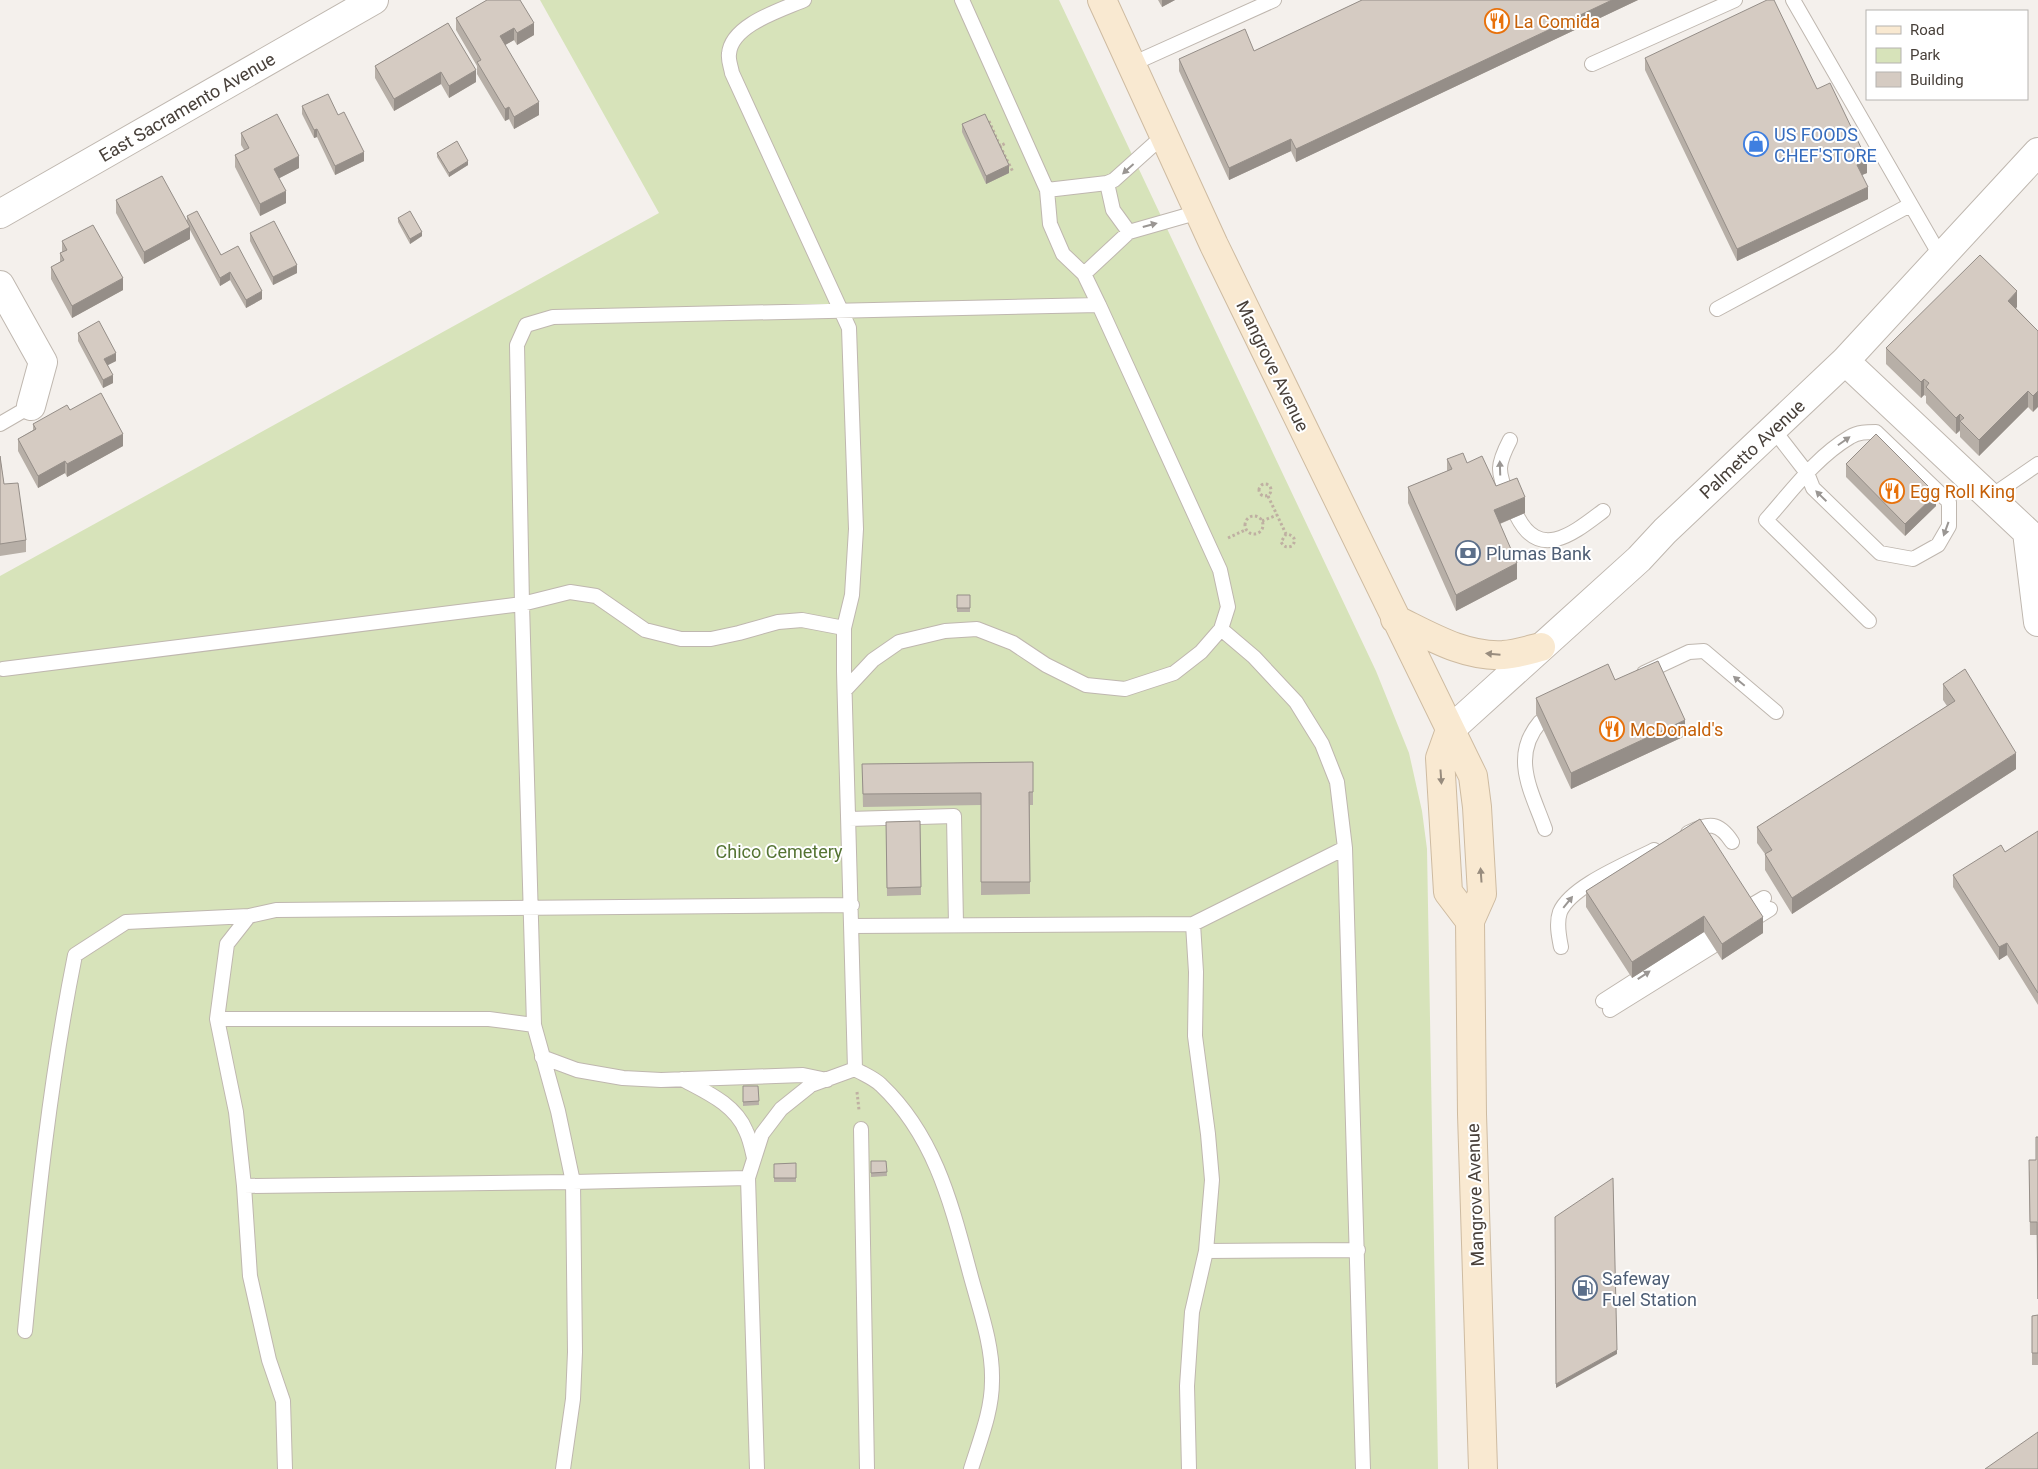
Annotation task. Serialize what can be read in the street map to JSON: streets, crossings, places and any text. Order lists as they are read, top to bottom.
{
  "streets": {
    "street": ["East Sacramento Avenue", "Mangrove Avenue", "Palmetto Avenue"]
  },
  "crossings": [
    ["Mangrove Avenue", "Palmetto Avenue"]
  ],
  "parks": ["Chico Cemetery"],
  "places": {
    "restaurant": ["La Comida", "Egg Roll King", "McDonald's"],
    "shop": ["US FOODS CHEF'STORE"],
    "bank": ["Plumas Bank"],
    "fuel station": ["Safeway Fuel Station"]
  },
  "legend": ["Road", "Park", "Building"]
}
